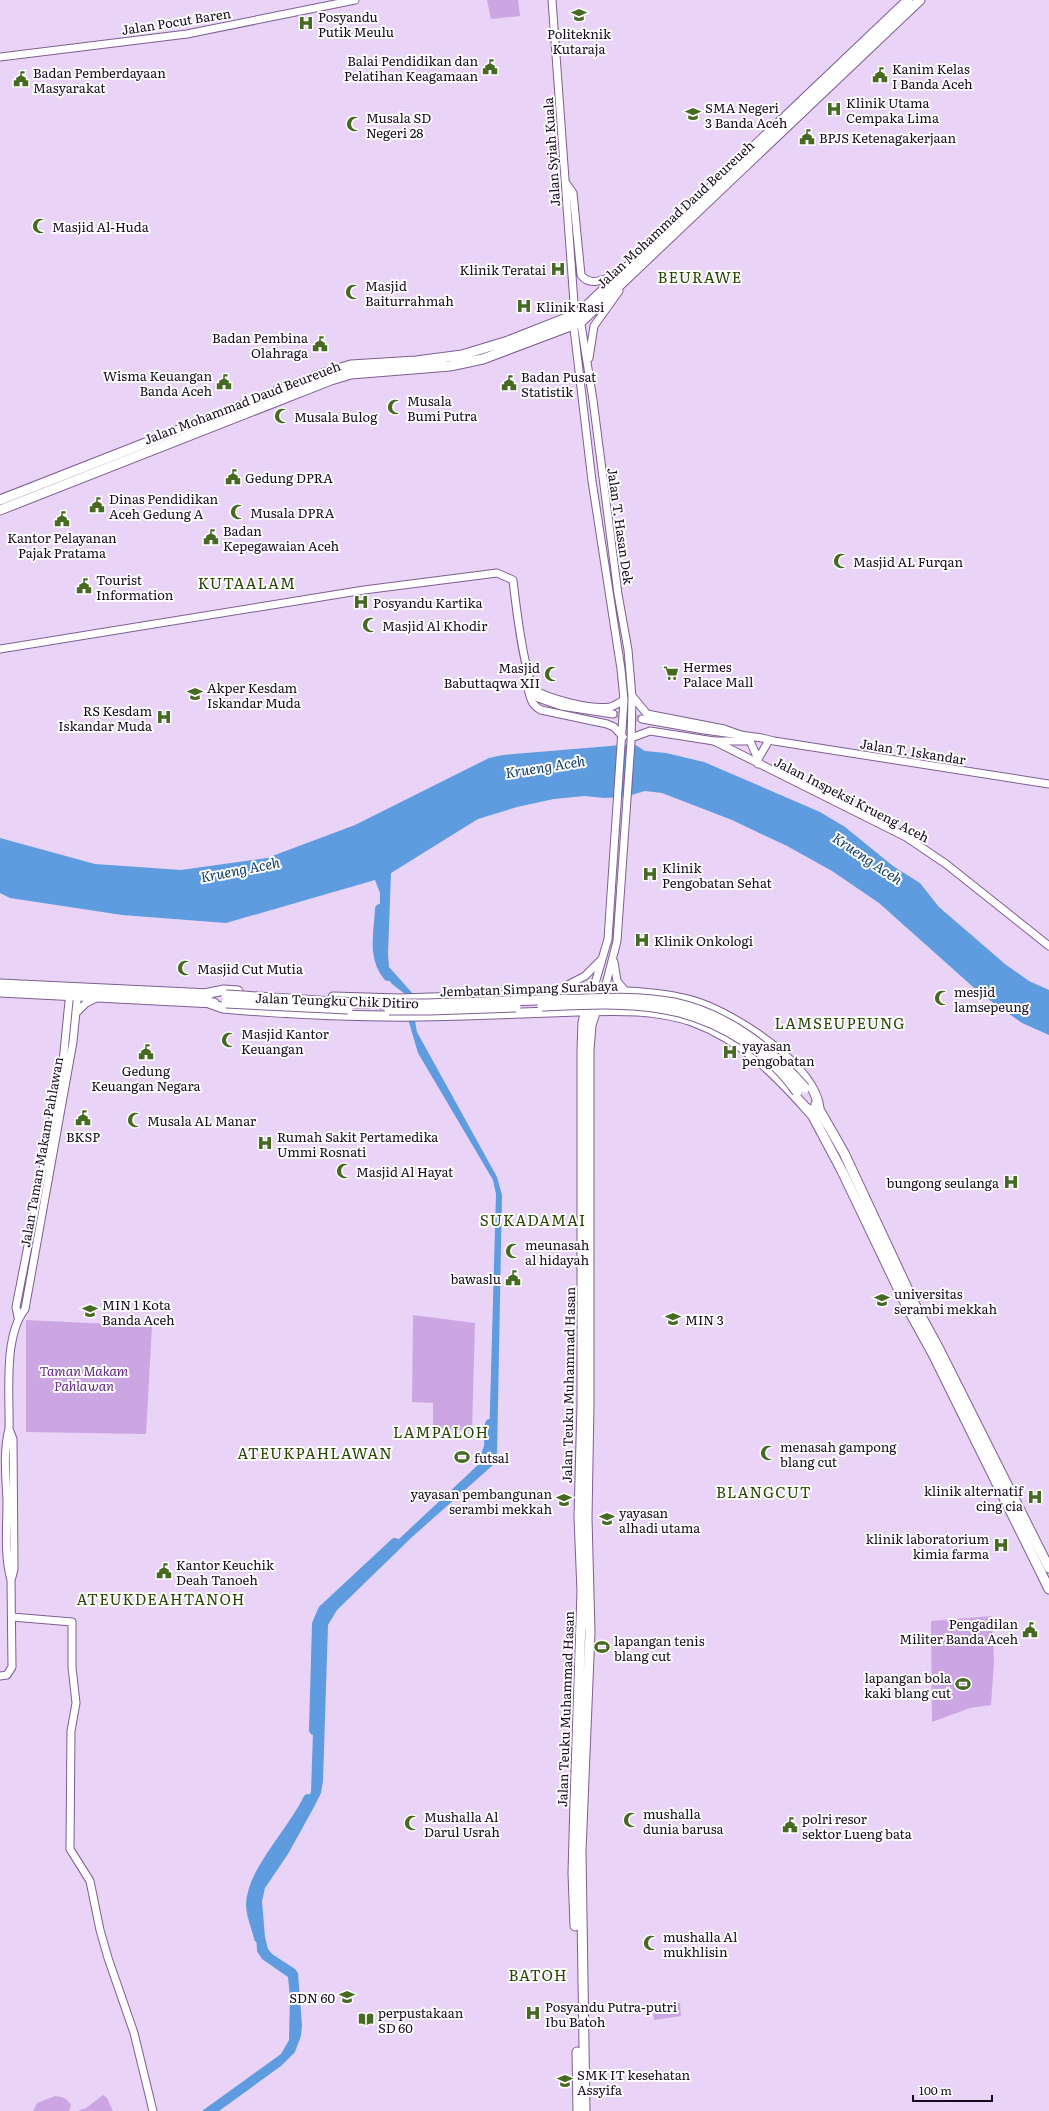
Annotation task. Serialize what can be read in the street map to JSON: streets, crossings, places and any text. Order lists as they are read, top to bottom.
{
  "streets": {
    "highway": [
      "Jalan Mohammad Daud Beureueh",
      "Jembatan Simpang Surabaya",
      "Jalan Teungku Chik Ditiro",
      "Jalan Teuku Muhammad Hasan"
    ],
    "street": [
      "Jalan Pocut Baren",
      "Jalan Syiah Kuala",
      "Jalan T. Hasan Dek",
      "Jalan T. Iskandar",
      "Jalan Inspeksi Krueng Aceh",
      "Jalan Taman Makam Pahlawan"
    ]
  },
  "crossings": [
    ["Jalan Syiah Kuala", "Jalan Mohammad Daud Beureueh"],
    ["Jalan Syiah Kuala", "Jalan T. Hasan Dek"],
    ["Jalan Mohammad Daud Beureueh", "Jalan T. Hasan Dek"],
    ["Jalan T. Hasan Dek", "Jalan Teuku Muhammad Hasan"],
    ["Jembatan Simpang Surabaya", "Jalan Teungku Chik Ditiro"],
    ["Jalan Teungku Chik Ditiro", "Jalan Taman Makam Pahlawan"],
    ["Jalan Teungku Chik Ditiro", "Jalan Teuku Muhammad Hasan"]
  ],
  "districts": [
    "BEURAWE",
    "KUTAALAM",
    "LAMSEUPEUNG",
    "SUKADAMAI",
    "LAMPALOH",
    "ATEUKPAHLAWAN",
    "BLANGCUT",
    "ATEUKDEAHTANOH",
    "BATOH"
  ],
  "water": ["Krueng Aceh"],
  "parks": ["Taman Makam Pahlawan"],
  "places": {
    "school or university": [
      "Politeknik Kutaraja",
      "SMA Negeri 3 Banda Aceh",
      "Akper Kesdam Iskandar Muda",
      "universitas serambi mekkah",
      "MIN 1 Kota Banda Aceh",
      "MIN 3",
      "yayasan pembangunan serambi mekkah",
      "yayasan alhadi utama",
      "SDN 60",
      "SMK IT kesehatan Assyifa"
    ],
    "hospital": [
      "Posyandu Putik Meulu",
      "Klinik Utama Cempaka Lima",
      "Klinik Teratai",
      "Klinik Rasi",
      "Posyandu Kartika",
      "RS Kesdam Iskandar Muda",
      "Klinik Pengobatan Sehat",
      "Klinik Onkologi",
      "yayasan pengobatan",
      "Rumah Sakit Pertamedika Ummi Rosnati",
      "bungong seulanga",
      "klinik alternatif cing cia",
      "klinik laboratorium kimia farma",
      "Posyandu Putra-putri Ibu Batoh"
    ],
    "public building": [
      "Balai Pendidikan dan Pelatihan Keagamaan",
      "Kanim Kelas I Banda Aceh",
      "Badan Pemberdayaan Masyarakat",
      "BPJS Ketenagakerjaan",
      "Badan Pembina Olahraga",
      "Wisma Keuangan Banda Aceh",
      "Badan Pusat Statistik",
      "Gedung DPRA",
      "Dinas Pendidikan Aceh Gedung A",
      "Kantor Pelayanan Pajak Pratama",
      "Badan Kepegawaian Aceh",
      "Tourist Information",
      "Gedung Keuangan Negara",
      "BKSP",
      "bawaslu",
      "Kantor Keuchik Deah Tanoeh",
      "Pengadilan Militer Banda Aceh",
      "polri resor sektor Lueng bata"
    ],
    "mosque": [
      "Musala SD Negeri 28",
      "Masjid Al-Huda",
      "Masjid Baiturrahmah",
      "Musala Bumi Putra",
      "Musala Bulog",
      "Musala DPRA",
      "Masjid AL Furqan",
      "Masjid Al Khodir",
      "Masjid Babuttaqwa XII",
      "Masjid Cut Mutia",
      "mesjid lamsepeung",
      "Masjid Kantor Keuangan",
      "Musala AL Manar",
      "Masjid Al Hayat",
      "meunasah al hidayah",
      "menasah gampong blang cut",
      "mushalla dunia barusa",
      "Mushalla Al Darul Usrah",
      "mushalla Al mukhlisin"
    ],
    "supermarket": ["Hermes Palace Mall"],
    "sports": ["futsal", "lapangan tenis blang cut", "lapangan bola kaki blang cut"],
    "library": ["perpustakaan SD 60"]
  },
  "scale_bar": "100 m"
}
